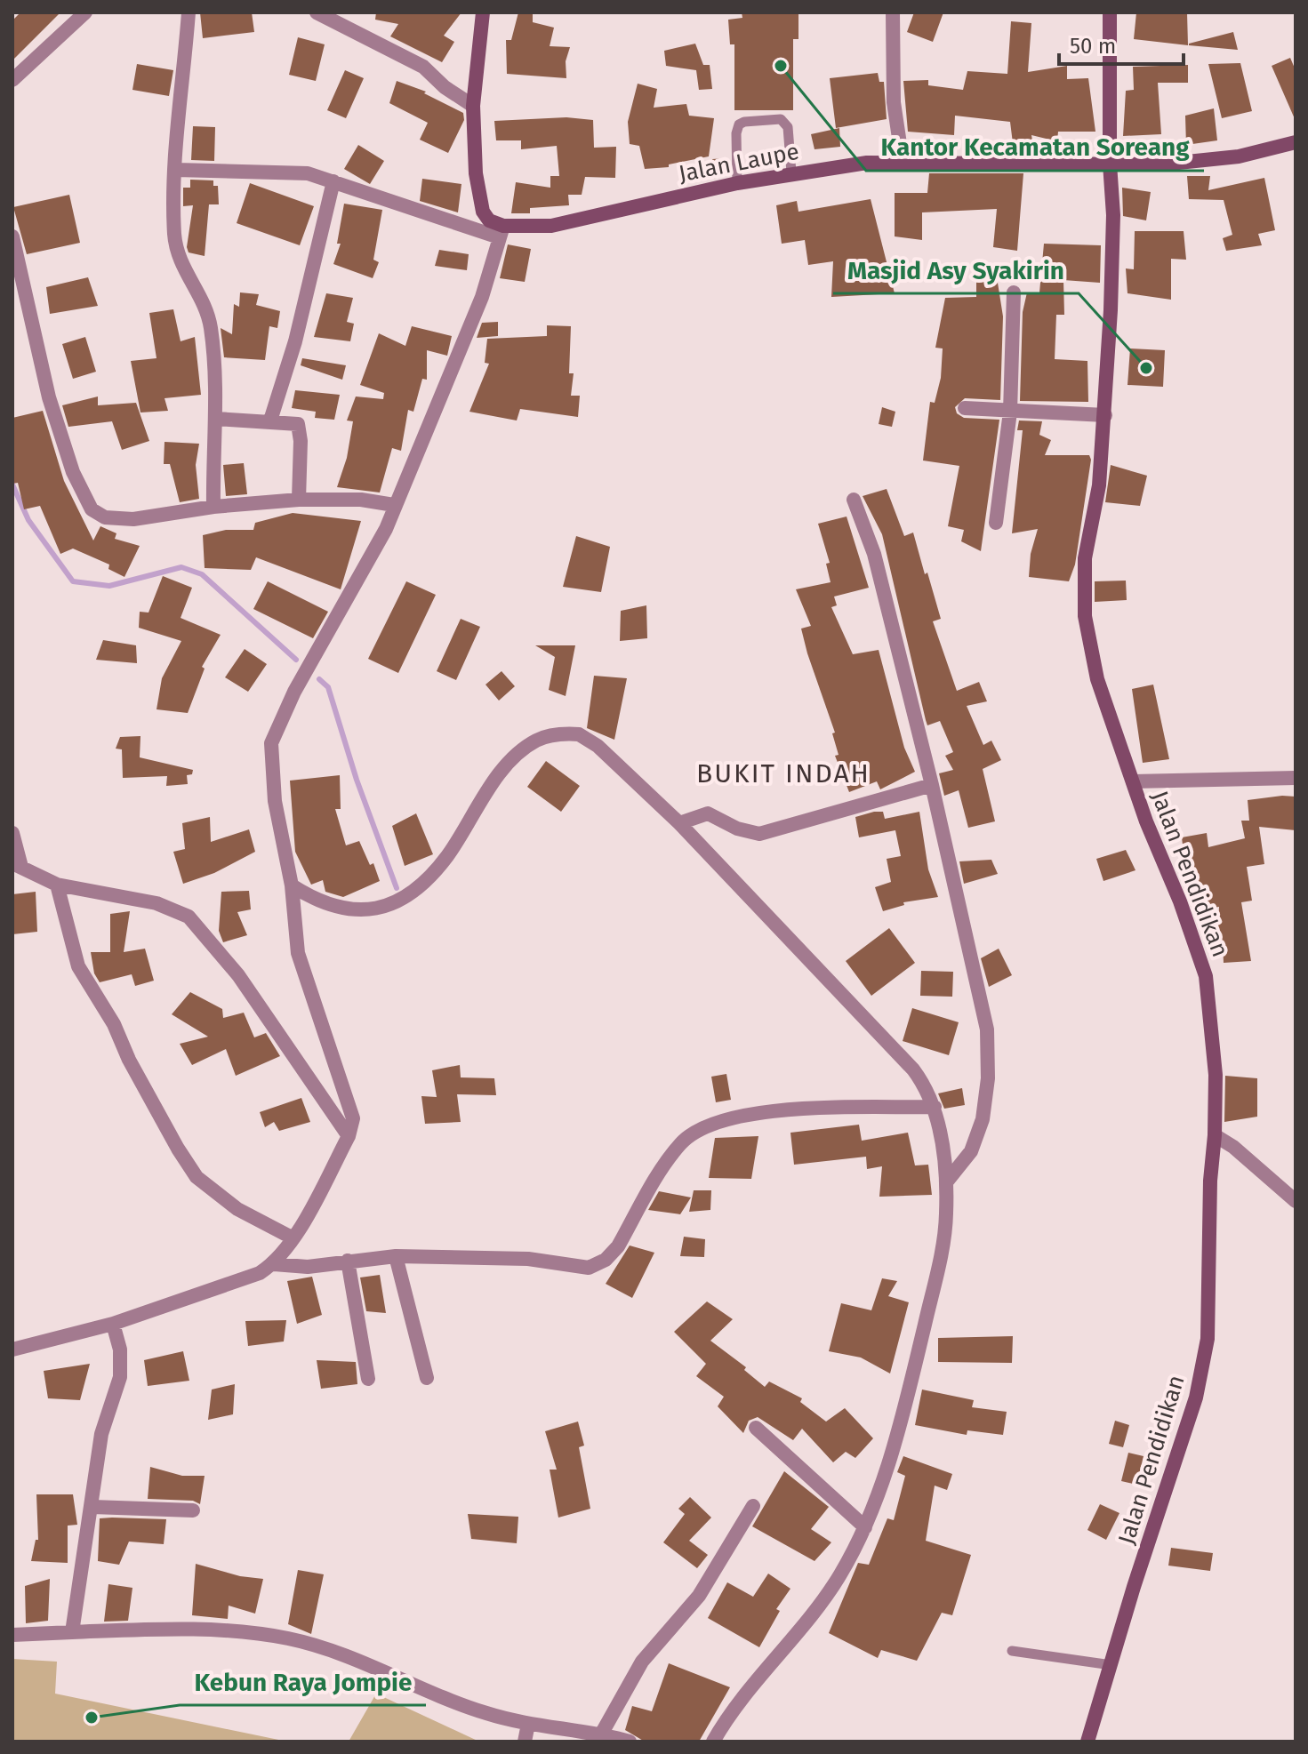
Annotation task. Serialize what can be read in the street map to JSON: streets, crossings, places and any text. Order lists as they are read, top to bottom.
{
  "streets": {
    "street": ["Jalan Laupe", "Jalan Pendidikan"]
  },
  "crossings": [
    ["Jalan Laupe", "Jalan Pendidikan"]
  ],
  "districts": ["BUKIT INDAH"],
  "places": ["Kantor Kecamatan Soreang", "Masjid Asy Syakirin", "Kebun Raya Jompie"],
  "scale_bar": "50 m"
}
